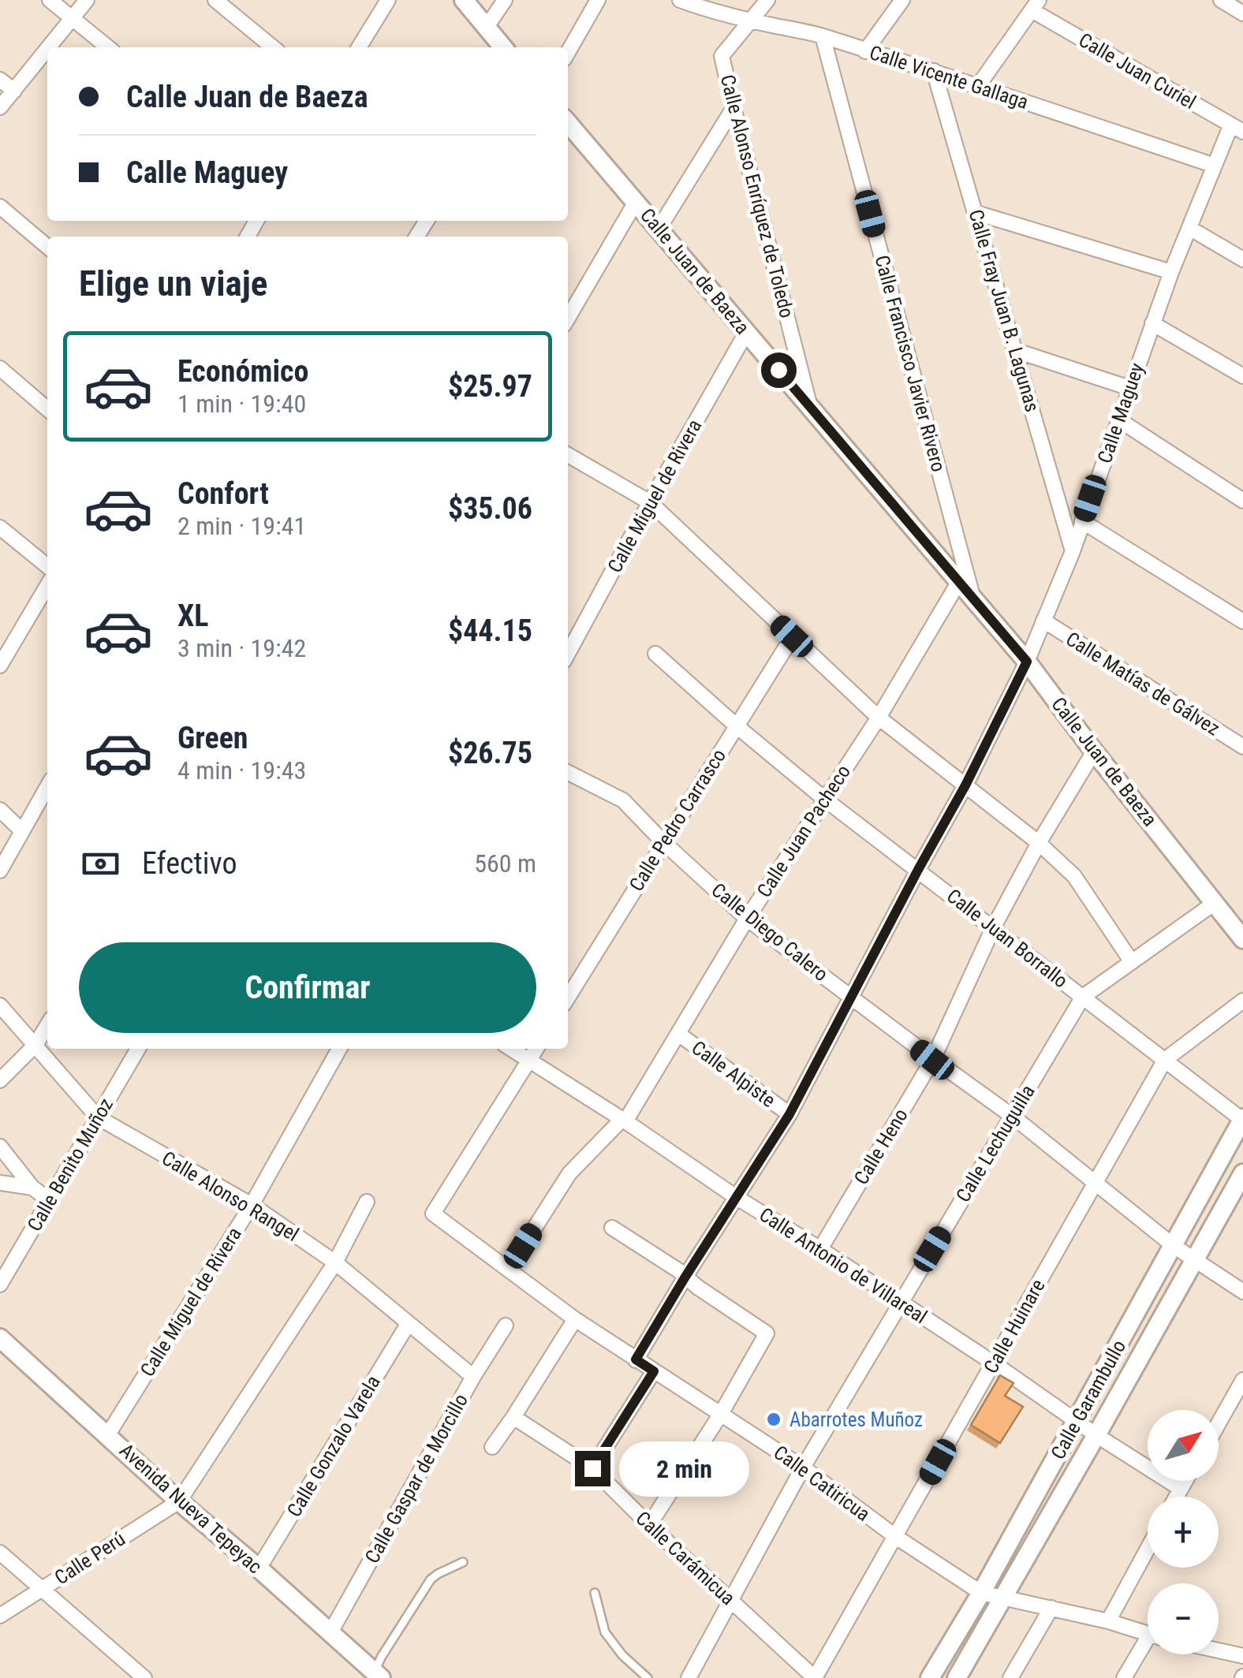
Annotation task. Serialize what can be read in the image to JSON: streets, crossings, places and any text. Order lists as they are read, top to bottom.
{
  "streets": {
    "street": [
      "Calle Juan Curiel",
      "Calle Vicente Gallaga",
      "Calle Alonso Enríquez de Toledo",
      "Calle Juan de Baeza",
      "Calle Fray Juan B. Lagunas",
      "Calle Francisco Javier Rivero",
      "Calle Maguey",
      "Calle Miguel de Rivera",
      "Calle Matías de Gálvez",
      "Calle Pedro Carrasco",
      "Calle Juan Pacheco",
      "Calle Diego Calero",
      "Calle Juan Borrallo",
      "Calle Alpiste",
      "Calle Lechuguilla",
      "Calle Heno",
      "Calle Benito Muñoz",
      "Calle Alonso Rangel",
      "Calle Antonio de Villareal",
      "Calle Huinare",
      "Calle Garambullo",
      "Calle Gonzalo Varela",
      "Calle Gaspar de Morcillo",
      "Calle Catiricua",
      "Avenida Nueva Tepeyac",
      "Calle Perú",
      "Calle Carámicua"
    ]
  },
  "crossings": [
    ["Calle Juan Curiel", "Calle Maguey"],
    ["Calle Vicente Gallaga", "Calle Alonso Enríquez de Toledo"],
    ["Calle Vicente Gallaga", "Calle Fray Juan B. Lagunas"],
    ["Calle Vicente Gallaga", "Calle Francisco Javier Rivero"],
    ["Calle Vicente Gallaga", "Calle Maguey"],
    ["Calle Alonso Enríquez de Toledo", "Calle Juan de Baeza"],
    ["Calle Juan de Baeza", "Calle Francisco Javier Rivero"],
    ["Calle Juan de Baeza", "Calle Maguey"],
    ["Calle Juan de Baeza", "Calle Miguel de Rivera"],
    ["Calle Juan de Baeza", "Calle Juan Pacheco"],
    ["Calle Juan de Baeza", "Calle Lechuguilla"],
    ["Calle Juan de Baeza", "Calle Heno"],
    ["Calle Fray Juan B. Lagunas", "Calle Maguey"],
    ["Calle Maguey", "Calle Matías de Gálvez"],
    ["Calle Maguey", "Calle Diego Calero"],
    ["Calle Maguey", "Calle Juan Borrallo"],
    ["Calle Maguey", "Calle Alpiste"],
    ["Calle Maguey", "Calle Antonio de Villareal"],
    ["Calle Maguey", "Calle Catiricua"],
    ["Calle Miguel de Rivera", "Calle Alonso Rangel"],
    ["Calle Miguel de Rivera", "Avenida Nueva Tepeyac"],
    ["Calle Pedro Carrasco", "Calle Diego Calero"],
    ["Calle Pedro Carrasco", "Calle Juan Borrallo"],
    ["Calle Juan Pacheco", "Calle Diego Calero"],
    ["Calle Juan Pacheco", "Calle Juan Borrallo"],
    ["Calle Juan Pacheco", "Calle Alpiste"],
    ["Calle Juan Pacheco", "Calle Antonio de Villareal"],
    ["Calle Juan Pacheco", "Calle Catiricua"],
    ["Calle Diego Calero", "Calle Lechuguilla"],
    ["Calle Diego Calero", "Calle Heno"],
    ["Calle Diego Calero", "Calle Huinare"],
    ["Calle Diego Calero", "Calle Garambullo"],
    ["Calle Juan Borrallo", "Calle Lechuguilla"],
    ["Calle Juan Borrallo", "Calle Heno"],
    ["Calle Juan Borrallo", "Calle Huinare"],
    ["Calle Juan Borrallo", "Calle Garambullo"],
    ["Calle Lechuguilla", "Calle Antonio de Villareal"],
    ["Calle Lechuguilla", "Calle Catiricua"],
    ["Calle Lechuguilla", "Calle Carámicua"],
    ["Calle Heno", "Calle Antonio de Villareal"],
    ["Calle Benito Muñoz", "Calle Alonso Rangel"],
    ["Calle Alonso Rangel", "Calle Gonzalo Varela"],
    ["Calle Alonso Rangel", "Calle Gaspar de Morcillo"],
    ["Calle Antonio de Villareal", "Calle Huinare"],
    ["Calle Antonio de Villareal", "Calle Garambullo"],
    ["Calle Antonio de Villareal", "Calle Catiricua"],
    ["Calle Huinare", "Calle Catiricua"],
    ["Calle Huinare", "Calle Carámicua"],
    ["Calle Garambullo", "Calle Catiricua"],
    ["Calle Gonzalo Varela", "Avenida Nueva Tepeyac"],
    ["Calle Gaspar de Morcillo", "Avenida Nueva Tepeyac"],
    ["Avenida Nueva Tepeyac", "Calle Perú"]
  ],
  "places": ["Abarrotes Muñoz"],
  "north": "top right",
  "page": {
    "banner": ["Calle Juan de Baeza", "Calle Maguey"],
    "heading": "Elige un viaje",
    "list": [
      {
        "name": "Económico",
        "note": "1 min · 19:40",
        "value": "$25.97"
      },
      {
        "name": "Confort",
        "note": "2 min · 19:41",
        "value": "$35.06"
      },
      {
        "name": "XL",
        "note": "3 min · 19:42",
        "value": "$44.15"
      },
      {
        "name": "Green",
        "note": "4 min · 19:43",
        "value": "$26.75"
      }
    ],
    "pay": ["Efectivo", "560 m"],
    "buttons": "Confirmar",
    "map_buttons": ["+", "−"],
    "bubble": "2 min"
  }
}
